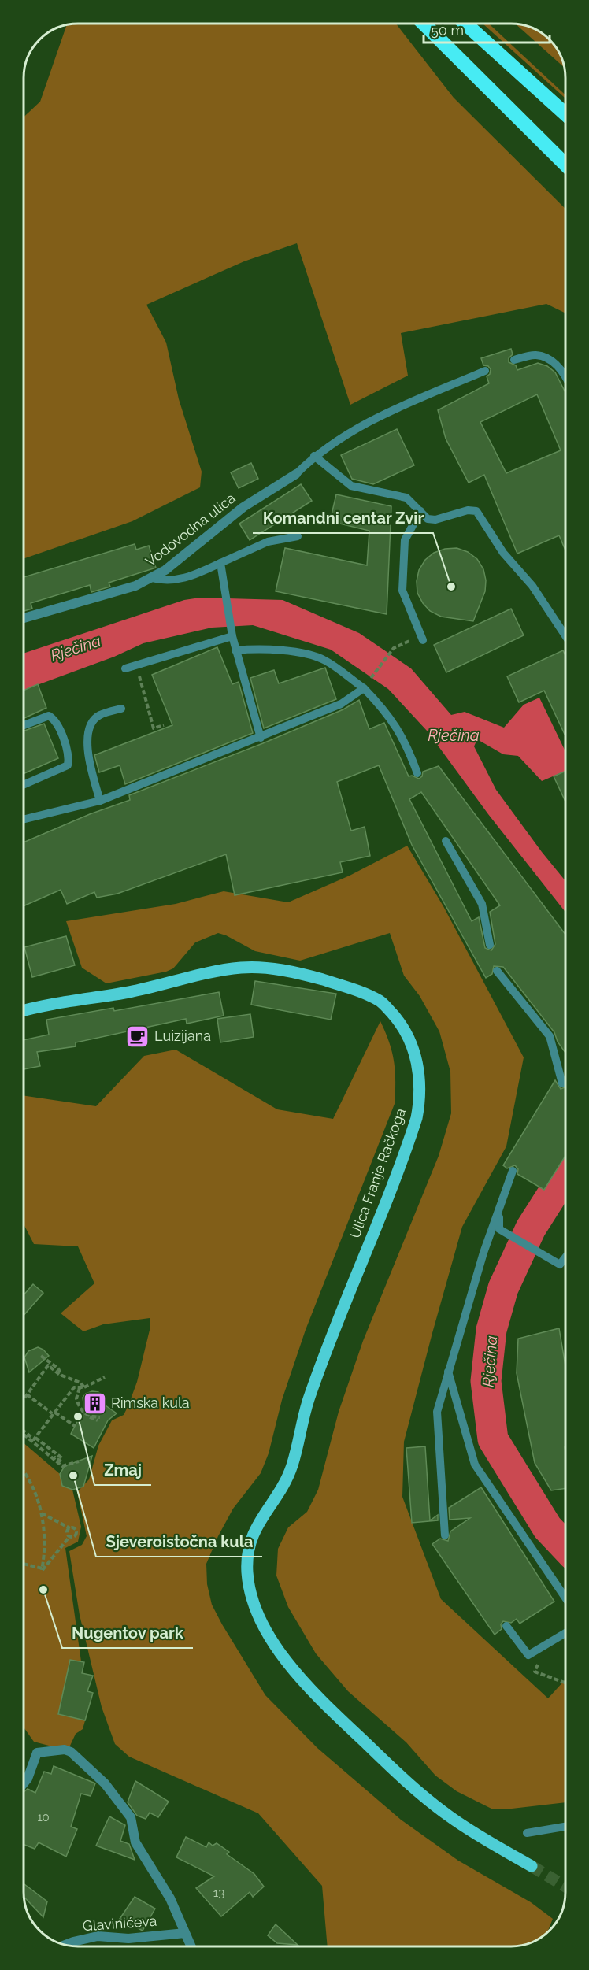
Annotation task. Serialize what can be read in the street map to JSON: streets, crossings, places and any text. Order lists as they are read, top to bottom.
{
  "streets": {
    "main road": ["Ulica Franje Račkoga"],
    "street": ["Vodovodna ulica", "Glavinićeva"]
  },
  "water": ["Rječina"],
  "places": {
    "other": [
      "Komandni centar Zvir",
      "Zmaj",
      "Sjeveroistočna kula",
      "Nugentov park"
    ],
    "cafe": ["Luizijana"],
    "building": ["Rimska kula"]
  },
  "house_numbers": ["10", "13"],
  "scale_bar": "50 m"
}
